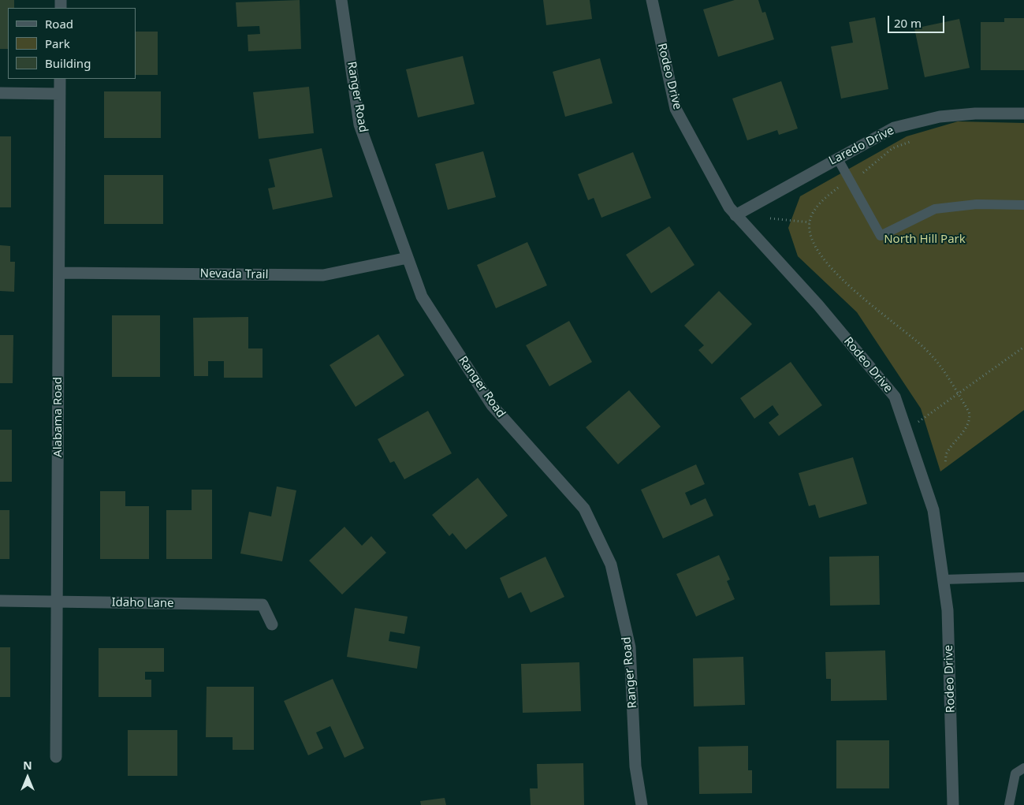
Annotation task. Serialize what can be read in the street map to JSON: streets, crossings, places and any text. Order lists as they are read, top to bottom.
{
  "streets": {
    "street": [
      "Rodeo Drive",
      "Ranger Road",
      "Laredo Drive",
      "Nevada Trail",
      "Alabama Road",
      "Idaho Lane"
    ]
  },
  "crossings": [
    ["Rodeo Drive", "Laredo Drive"],
    ["Ranger Road", "Nevada Trail"],
    ["Nevada Trail", "Alabama Road"],
    ["Alabama Road", "Idaho Lane"]
  ],
  "parks": ["North Hill Park"],
  "legend": ["Road", "Park", "Building"],
  "scale_bar": "20 m",
  "north": "top"
}
